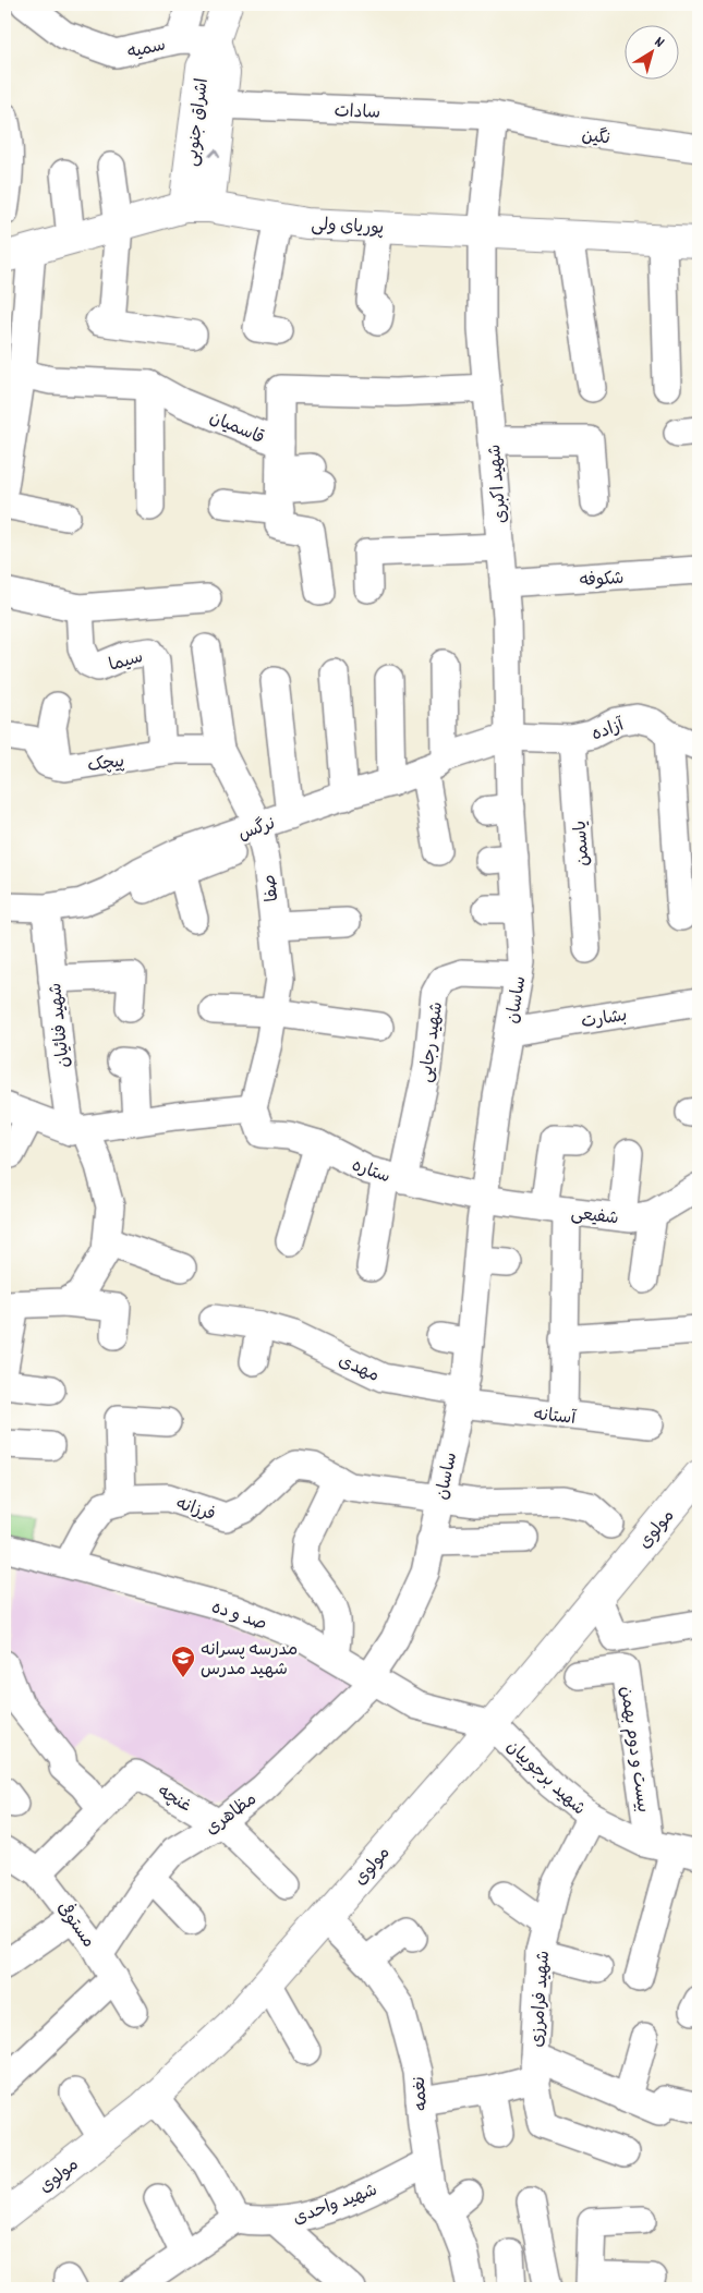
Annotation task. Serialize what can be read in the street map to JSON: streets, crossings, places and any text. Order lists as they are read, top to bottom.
{
  "streets": {
    "main road": ["اشراق جنوبی", "پوریای ولی", "مولوی"],
    "street": [
      "سمیه",
      "سادات",
      "نگین",
      "قاسمیان",
      "شهید اکبری",
      "شکوفه",
      "سیما",
      "آزاده",
      "پیچک",
      "نرگس",
      "یاسمن",
      "صفا",
      "ساسان",
      "بشارت",
      "شهید فنائیان",
      "شهید رجایی",
      "ستاره",
      "شفیعی",
      "مهدی",
      "آستانه",
      "فرزانه",
      "صد و ده",
      "بیست و دوم بهمن",
      "شهید برجوییان",
      "غنچه",
      "مظاهری",
      "مستوفی",
      "شهید فرامرزی",
      "نغمه",
      "شهید واحدی"
    ]
  },
  "crossings": [
    ["سمیه", "اشراق جنوبی"],
    ["سادات", "اشراق جنوبی"],
    ["سادات", "نگین"],
    ["سادات", "شهید اکبری"],
    ["اشراق جنوبی", "پوریای ولی"],
    ["نگین", "شهید اکبری"],
    ["پوریای ولی", "شهید اکبری"],
    ["قاسمیان", "شهید اکبری"],
    ["شهید اکبری", "شکوفه"],
    ["شهید اکبری", "آزاده"],
    ["شهید اکبری", "نرگس"],
    ["شهید اکبری", "ساسان"],
    ["سیما", "پیچک"],
    ["آزاده", "نرگس"],
    ["آزاده", "یاسمن"],
    ["آزاده", "ساسان"],
    ["پیچک", "صفا"],
    ["نرگس", "صفا"],
    ["نرگس", "ساسان"],
    ["نرگس", "شهید فنائیان"],
    ["صفا", "ستاره"],
    ["ساسان", "بشارت"],
    ["ساسان", "شهید رجایی"],
    ["ساسان", "ستاره"],
    ["ساسان", "شفیعی"],
    ["ساسان", "مهدی"],
    ["ساسان", "آستانه"],
    ["ساسان", "فرزانه"],
    ["ساسان", "صد و ده"],
    ["ساسان", "مظاهری"],
    ["شهید فنائیان", "ستاره"],
    ["شهید رجایی", "ستاره"],
    ["ستاره", "شفیعی"],
    ["مهدی", "آستانه"],
    ["فرزانه", "صد و ده"],
    ["مولوی", "صد و ده"],
    ["مولوی", "شهید برجوییان"],
    ["مولوی", "نغمه"],
    ["صد و ده", "شهید برجوییان"],
    ["صد و ده", "مظاهری"],
    ["بیست و دوم بهمن", "شهید برجوییان"],
    ["شهید برجوییان", "شهید فرامرزی"],
    ["غنچه", "مظاهری"],
    ["مظاهری", "مستوفی"],
    ["نغمه", "شهید واحدی"]
  ],
  "places": {
    "school or university": ["مدرسه پسرانه شهید مدرس"]
  },
  "north": "top right"
}
